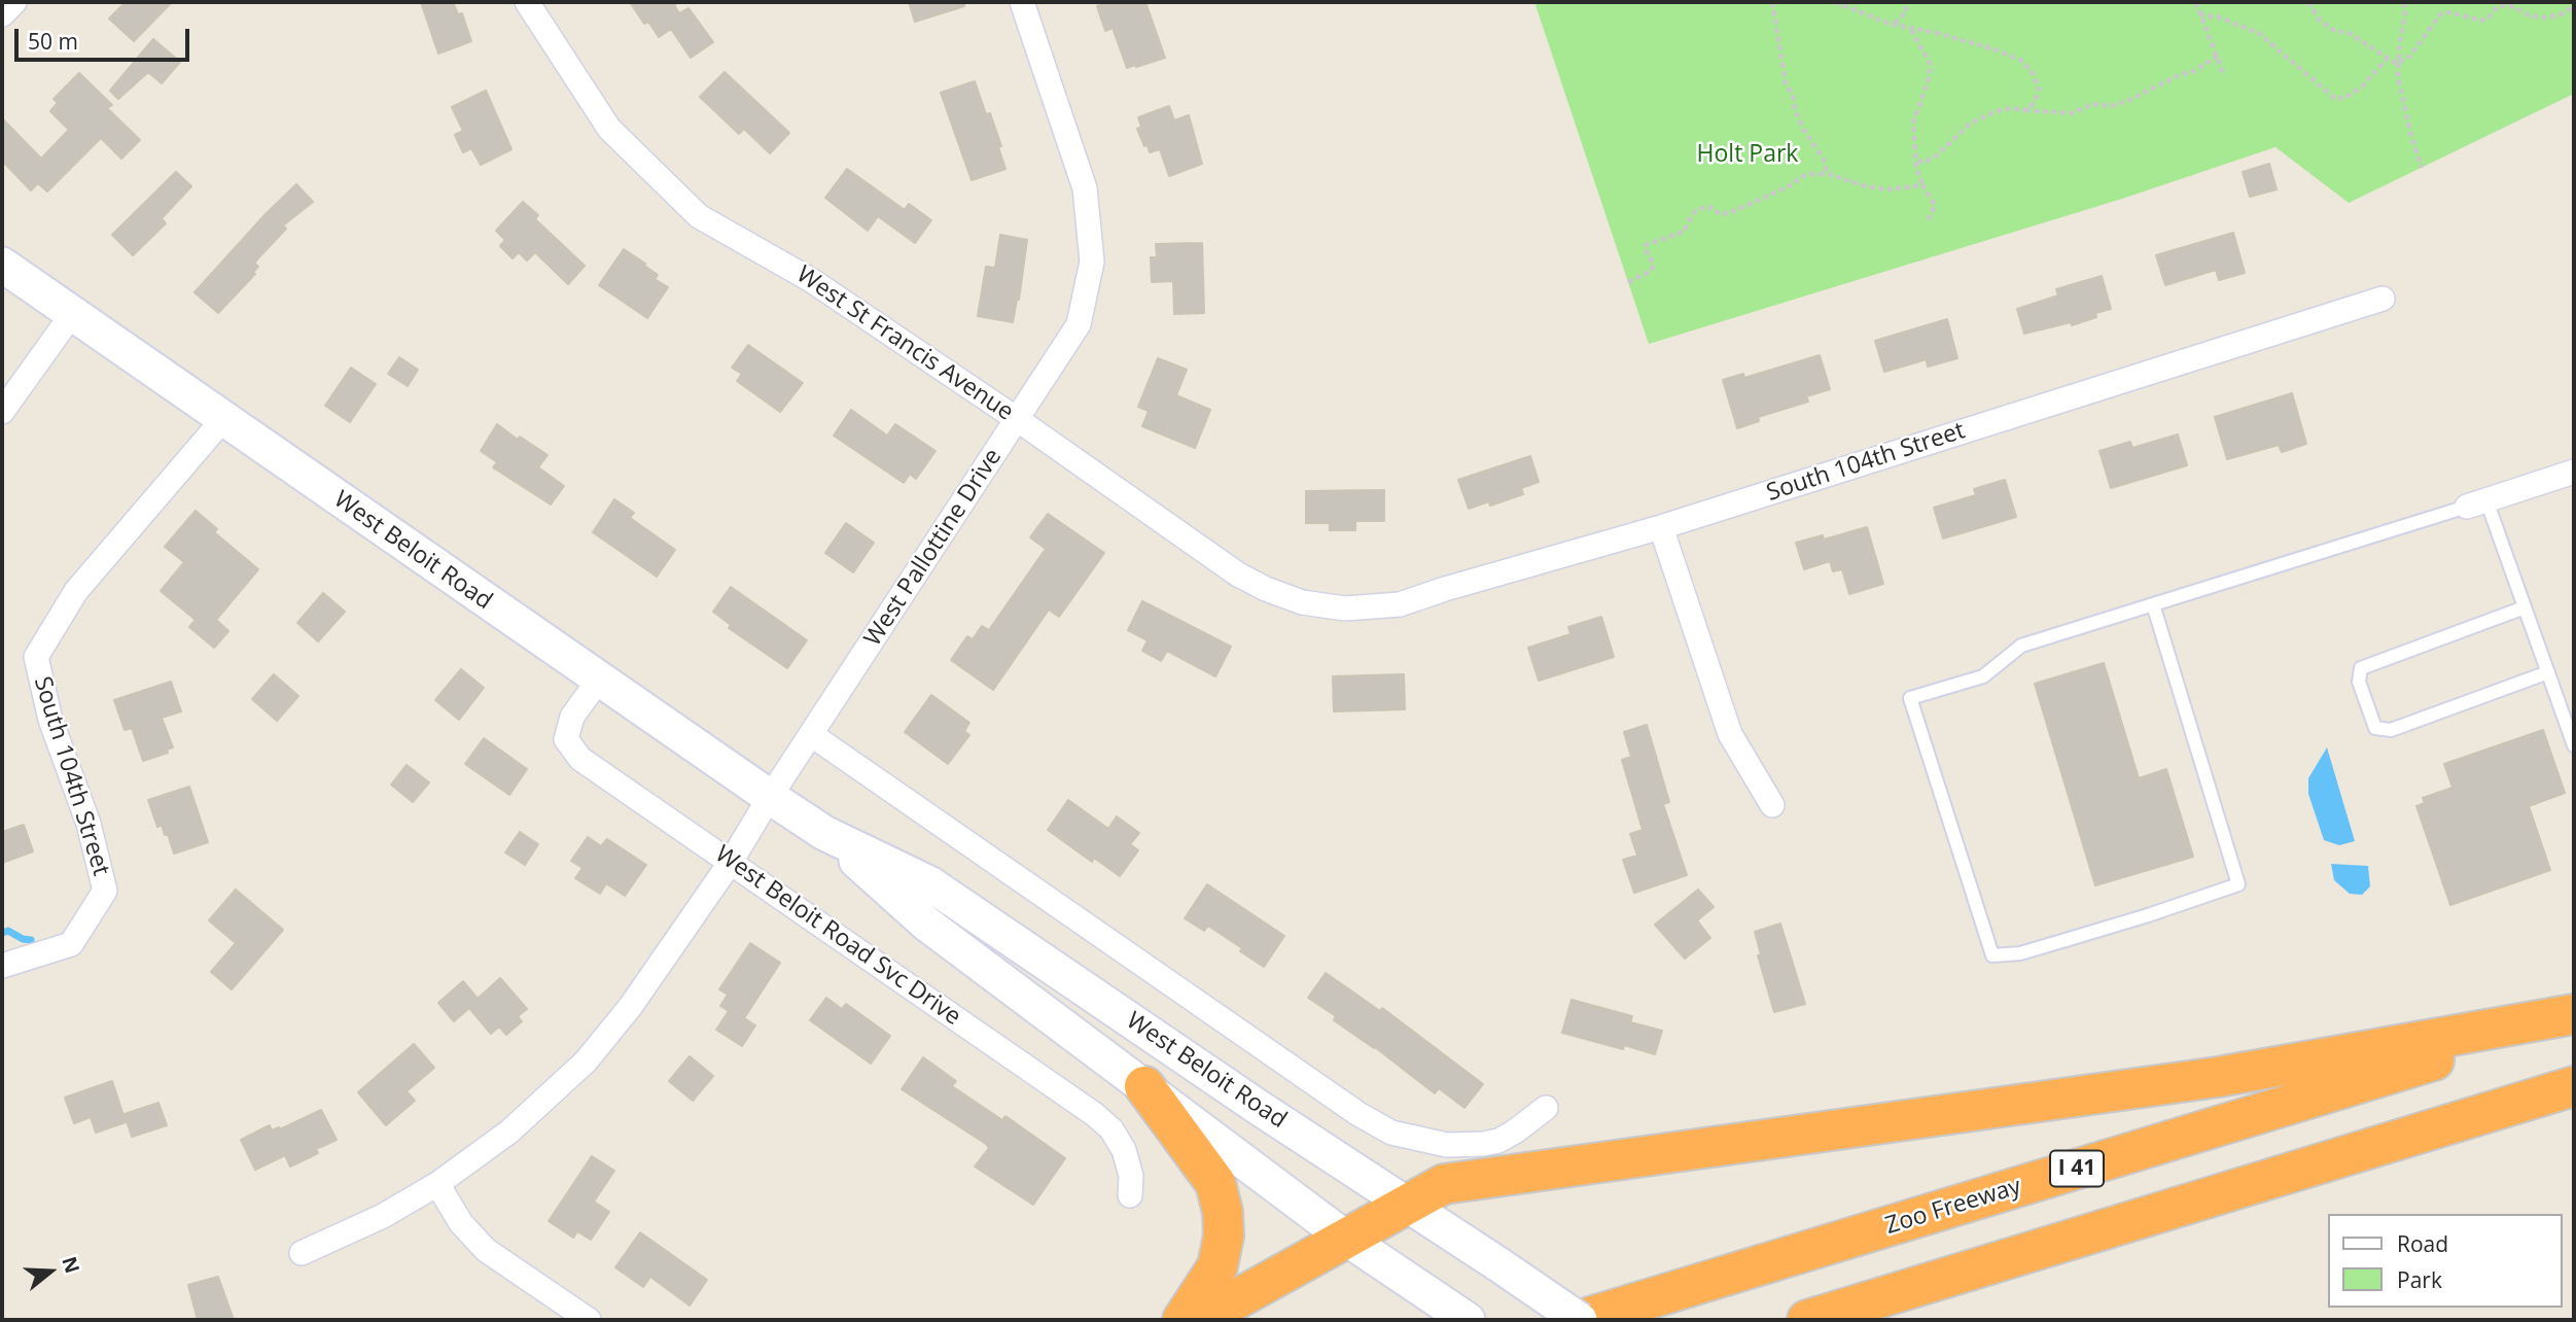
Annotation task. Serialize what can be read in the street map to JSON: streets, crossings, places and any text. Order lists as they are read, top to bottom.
{
  "streets": {
    "highway": ["I 41", "Zoo Freeway"],
    "main road": ["West Beloit Road"],
    "street": [
      "West St Francis Avenue",
      "South 104th Street",
      "West Pallottine Drive",
      "West Beloit Road Svc Drive"
    ]
  },
  "crossings": [
    ["West St Francis Avenue", "South 104th Street"],
    ["West St Francis Avenue", "West Pallottine Drive"],
    ["South 104th Street", "West Beloit Road"],
    ["West Pallottine Drive", "West Beloit Road"],
    ["West Pallottine Drive", "West Beloit Road Svc Drive"],
    ["West Beloit Road", "West Beloit Road Svc Drive"],
    ["West Beloit Road", "Zoo Freeway"]
  ],
  "parks": ["Holt Park"],
  "legend": ["Road", "Park"],
  "scale_bar": "50 m",
  "north": "right"
}
